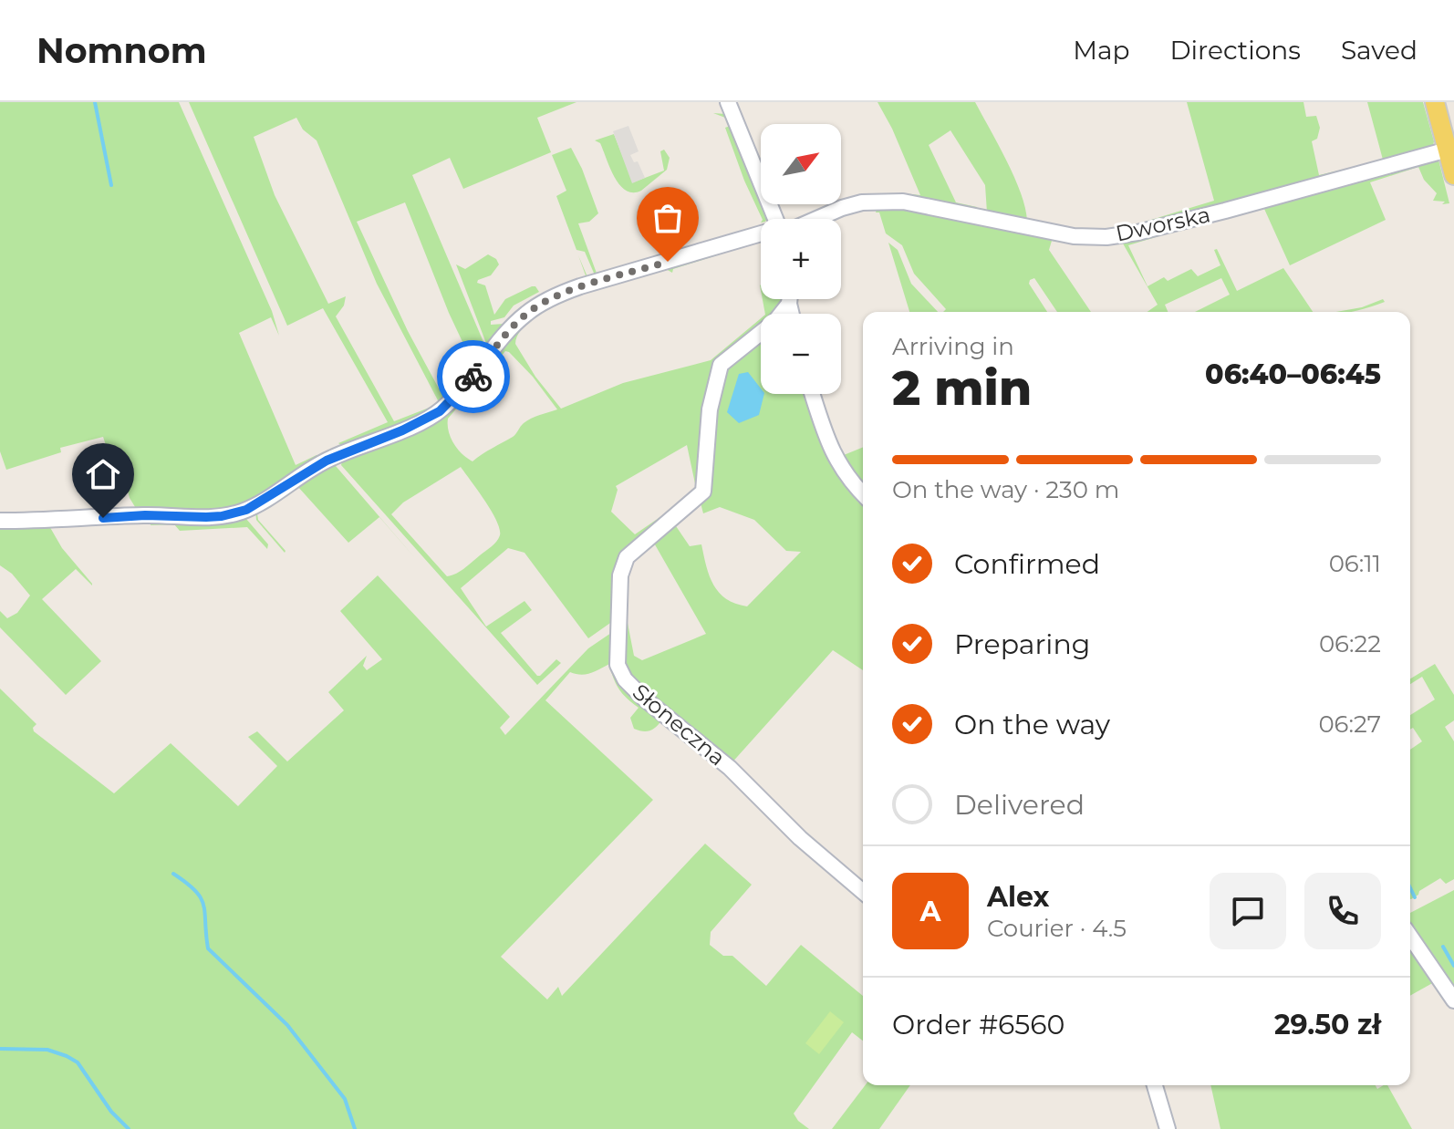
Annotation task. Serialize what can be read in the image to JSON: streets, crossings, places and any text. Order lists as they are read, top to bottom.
{
  "streets": {
    "street": ["Dworska", "Słoneczna"]
  },
  "north": "top right",
  "page": {
    "header": "Nomnom",
    "nav": ["Map", "Directions", "Saved"],
    "map_buttons": ["+", "−"],
    "heading": ["2 min", "Arriving in", "06:40–06:45"],
    "panel": [
      "Alex",
      "Courier · 4.5",
      "Order #6560",
      "29.50 zł"
    ],
    "bar": "On the way · 230 m",
    "list": [
      ["Confirmed", "06:11"],
      ["Preparing", "06:22"],
      ["On the way", "06:27"],
      "Delivered"
    ],
    "round": "A"
  }
}
